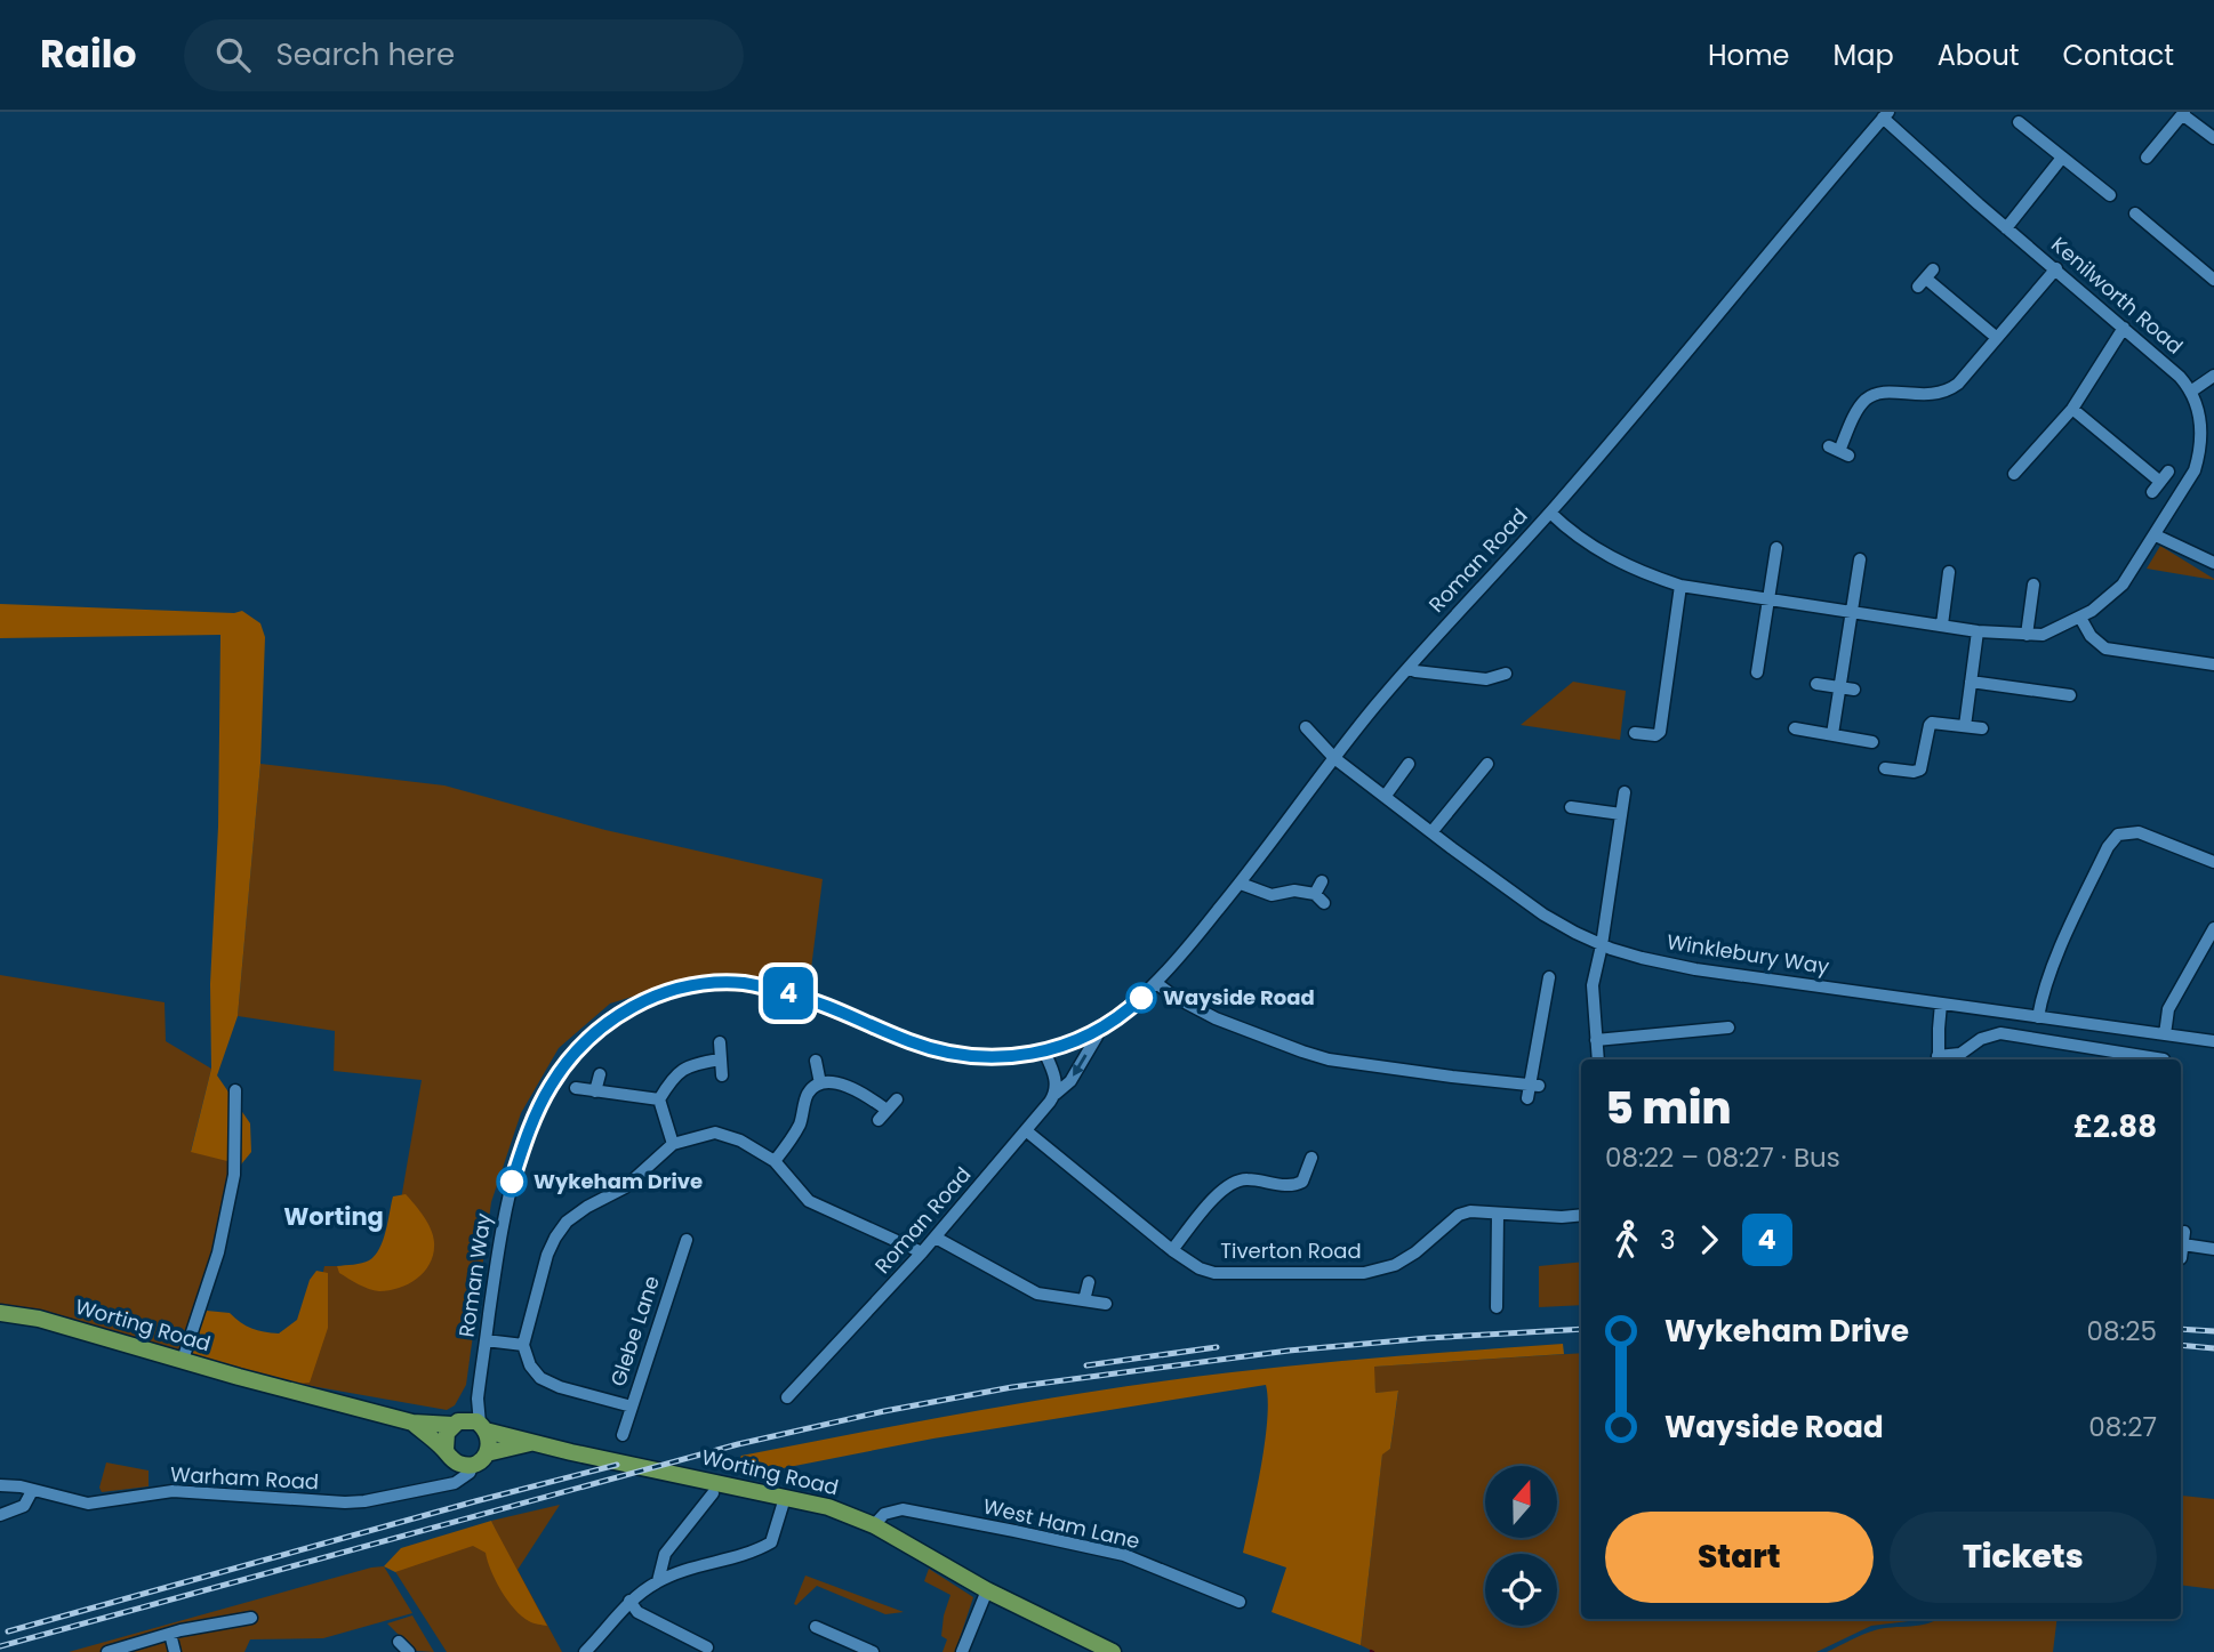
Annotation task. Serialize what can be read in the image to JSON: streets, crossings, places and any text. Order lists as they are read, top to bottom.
{
  "streets": {
    "main road": ["Worting Road"],
    "street": [
      "Kenilworth Road",
      "Roman Road",
      "Winklebury Way",
      "Tiverton Road",
      "Roman Way",
      "Glebe Lane",
      "Warham Road",
      "West Ham Lane"
    ]
  },
  "crossings": [
    ["Kenilworth Road", "Roman Road"],
    ["Roman Road", "Winklebury Way"],
    ["Roman Road", "Tiverton Road"],
    ["Roman Road", "Roman Way"],
    ["Roman Way", "Worting Road"],
    ["Roman Way", "Warham Road"],
    ["Worting Road", "Warham Road"],
    ["Worting Road", "West Ham Lane"]
  ],
  "districts": ["Worting"],
  "places": ["Wayside Road", "Wykeham Drive"],
  "lines": ["bus line 4"],
  "north": "top",
  "page": {
    "header": "Railo",
    "search": "Search here",
    "nav": [
      "Home",
      "Map",
      "About",
      "Contact"
    ],
    "on_map": "4",
    "heading": ["5 min", "08:22 – 08:27 · Bus", "£2.88"],
    "legs": ["3", "4"],
    "list": [
      {
        "name": "Wykeham Drive",
        "value": "08:25"
      },
      {
        "name": "Wayside Road",
        "value": "08:27"
      }
    ],
    "buttons": ["Start", "Tickets"]
  }
}
